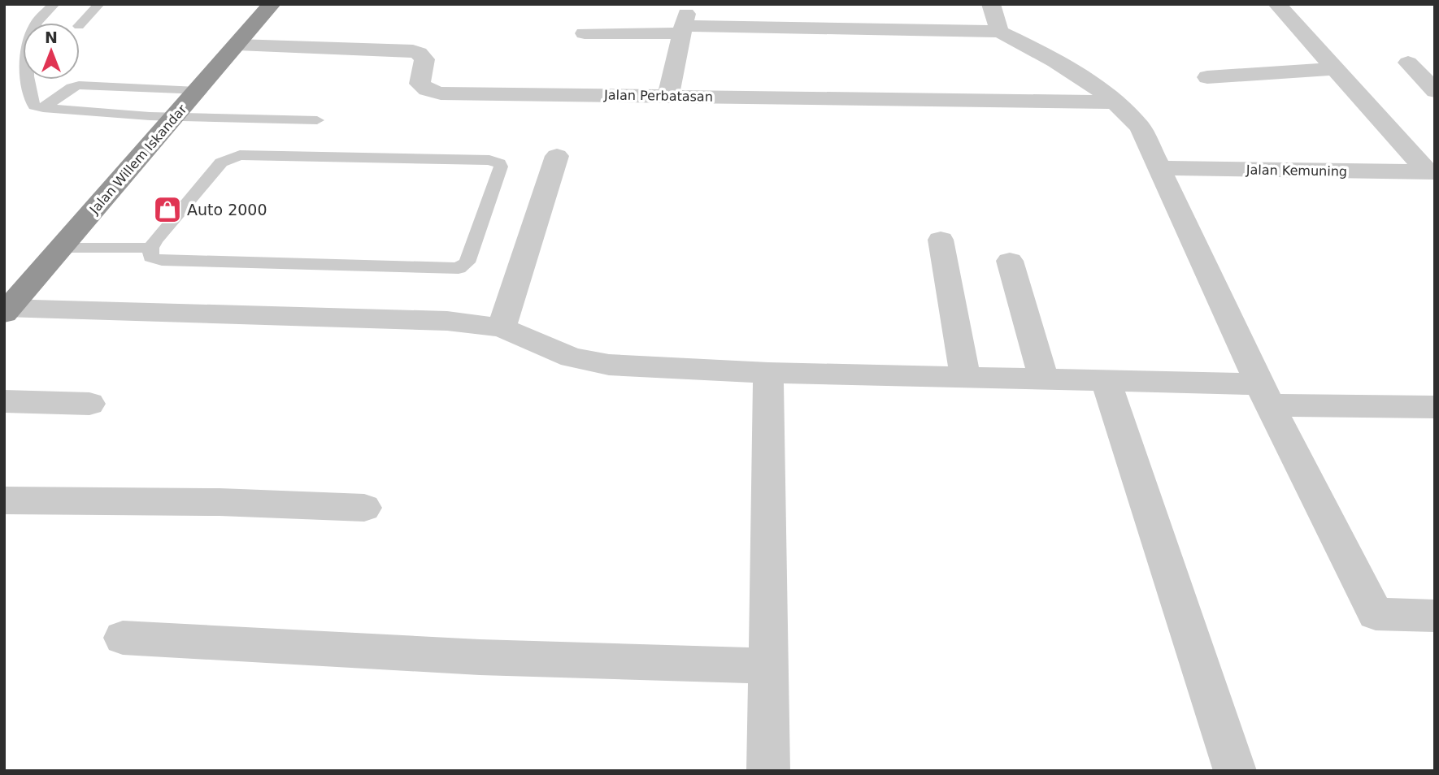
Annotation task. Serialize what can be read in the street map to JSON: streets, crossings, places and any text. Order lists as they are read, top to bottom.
{
  "streets": {
    "highway": ["Jalan Willem Iskandar"],
    "street": ["Jalan Perbatasan", "Jalan Kemuning"]
  },
  "crossings": [
    ["Jalan Perbatasan", "Jalan Willem Iskandar"]
  ],
  "places": {
    "shop": ["Auto 2000"]
  },
  "north": "top"
}
